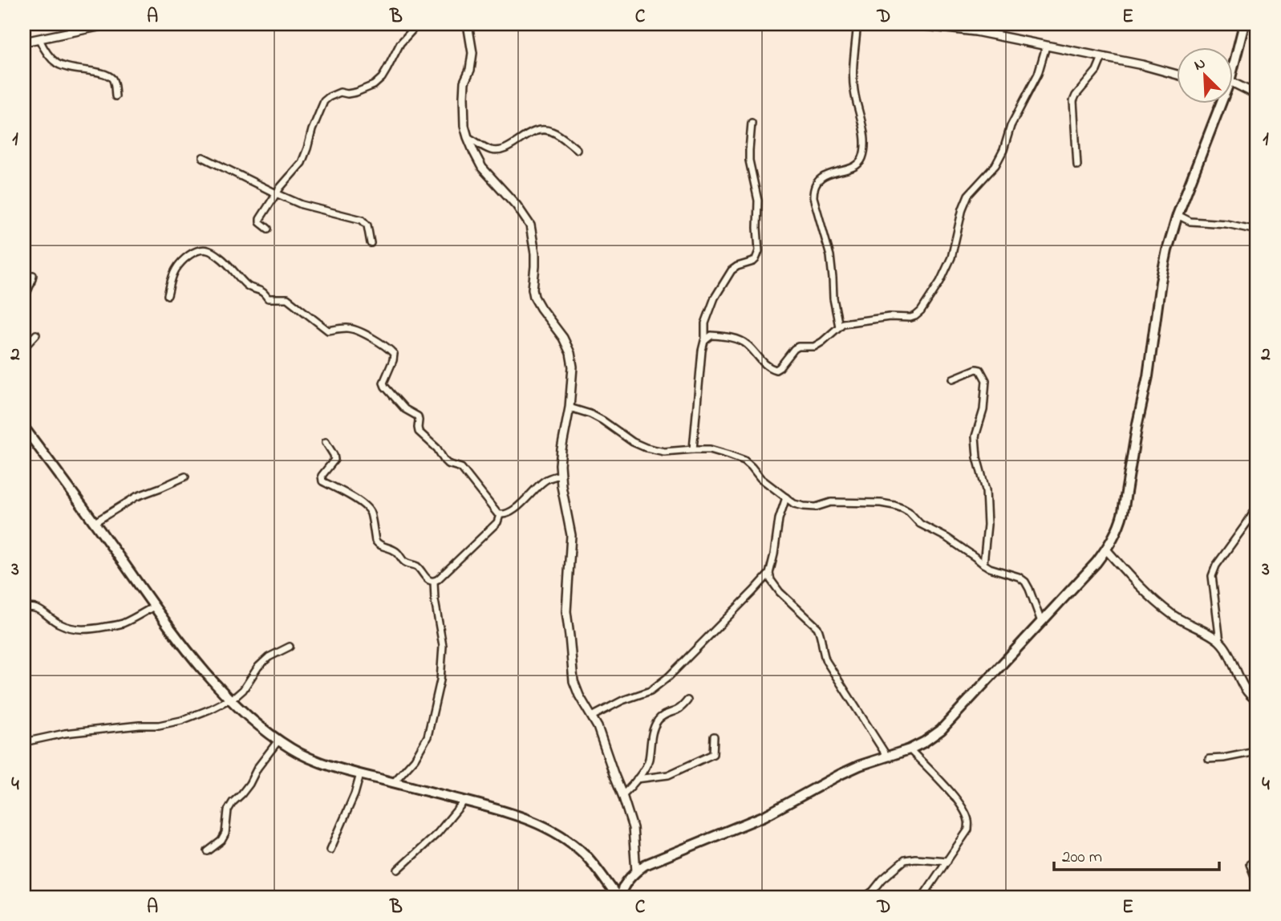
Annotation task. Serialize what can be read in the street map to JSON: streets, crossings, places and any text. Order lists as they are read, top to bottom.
{
  "scale_bar": "200 m",
  "north": "top left",
  "grid": {
    "columns": [
      "A",
      "B",
      "C",
      "D",
      "E"
    ],
    "rows": [
      "1",
      "2",
      "3",
      "4"
    ]
  }
}
